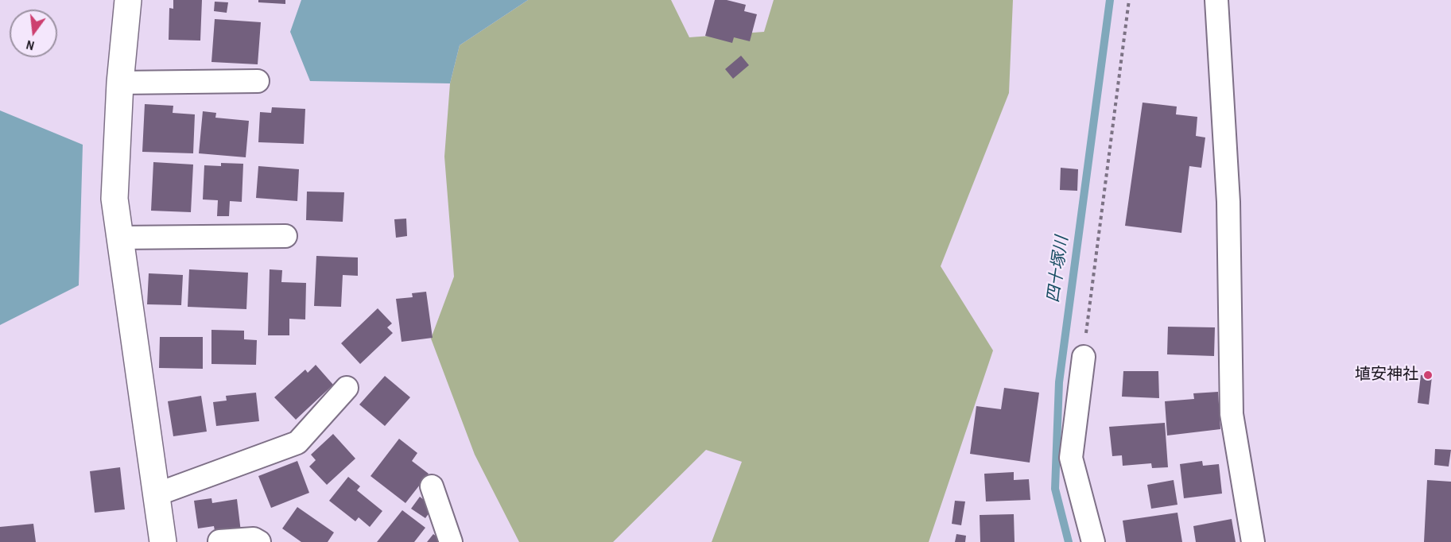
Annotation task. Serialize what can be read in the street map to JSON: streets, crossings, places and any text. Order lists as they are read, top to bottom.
{
  "water": ["四十塚川"],
  "places": ["埴安神社"],
  "north": "bottom"
}
